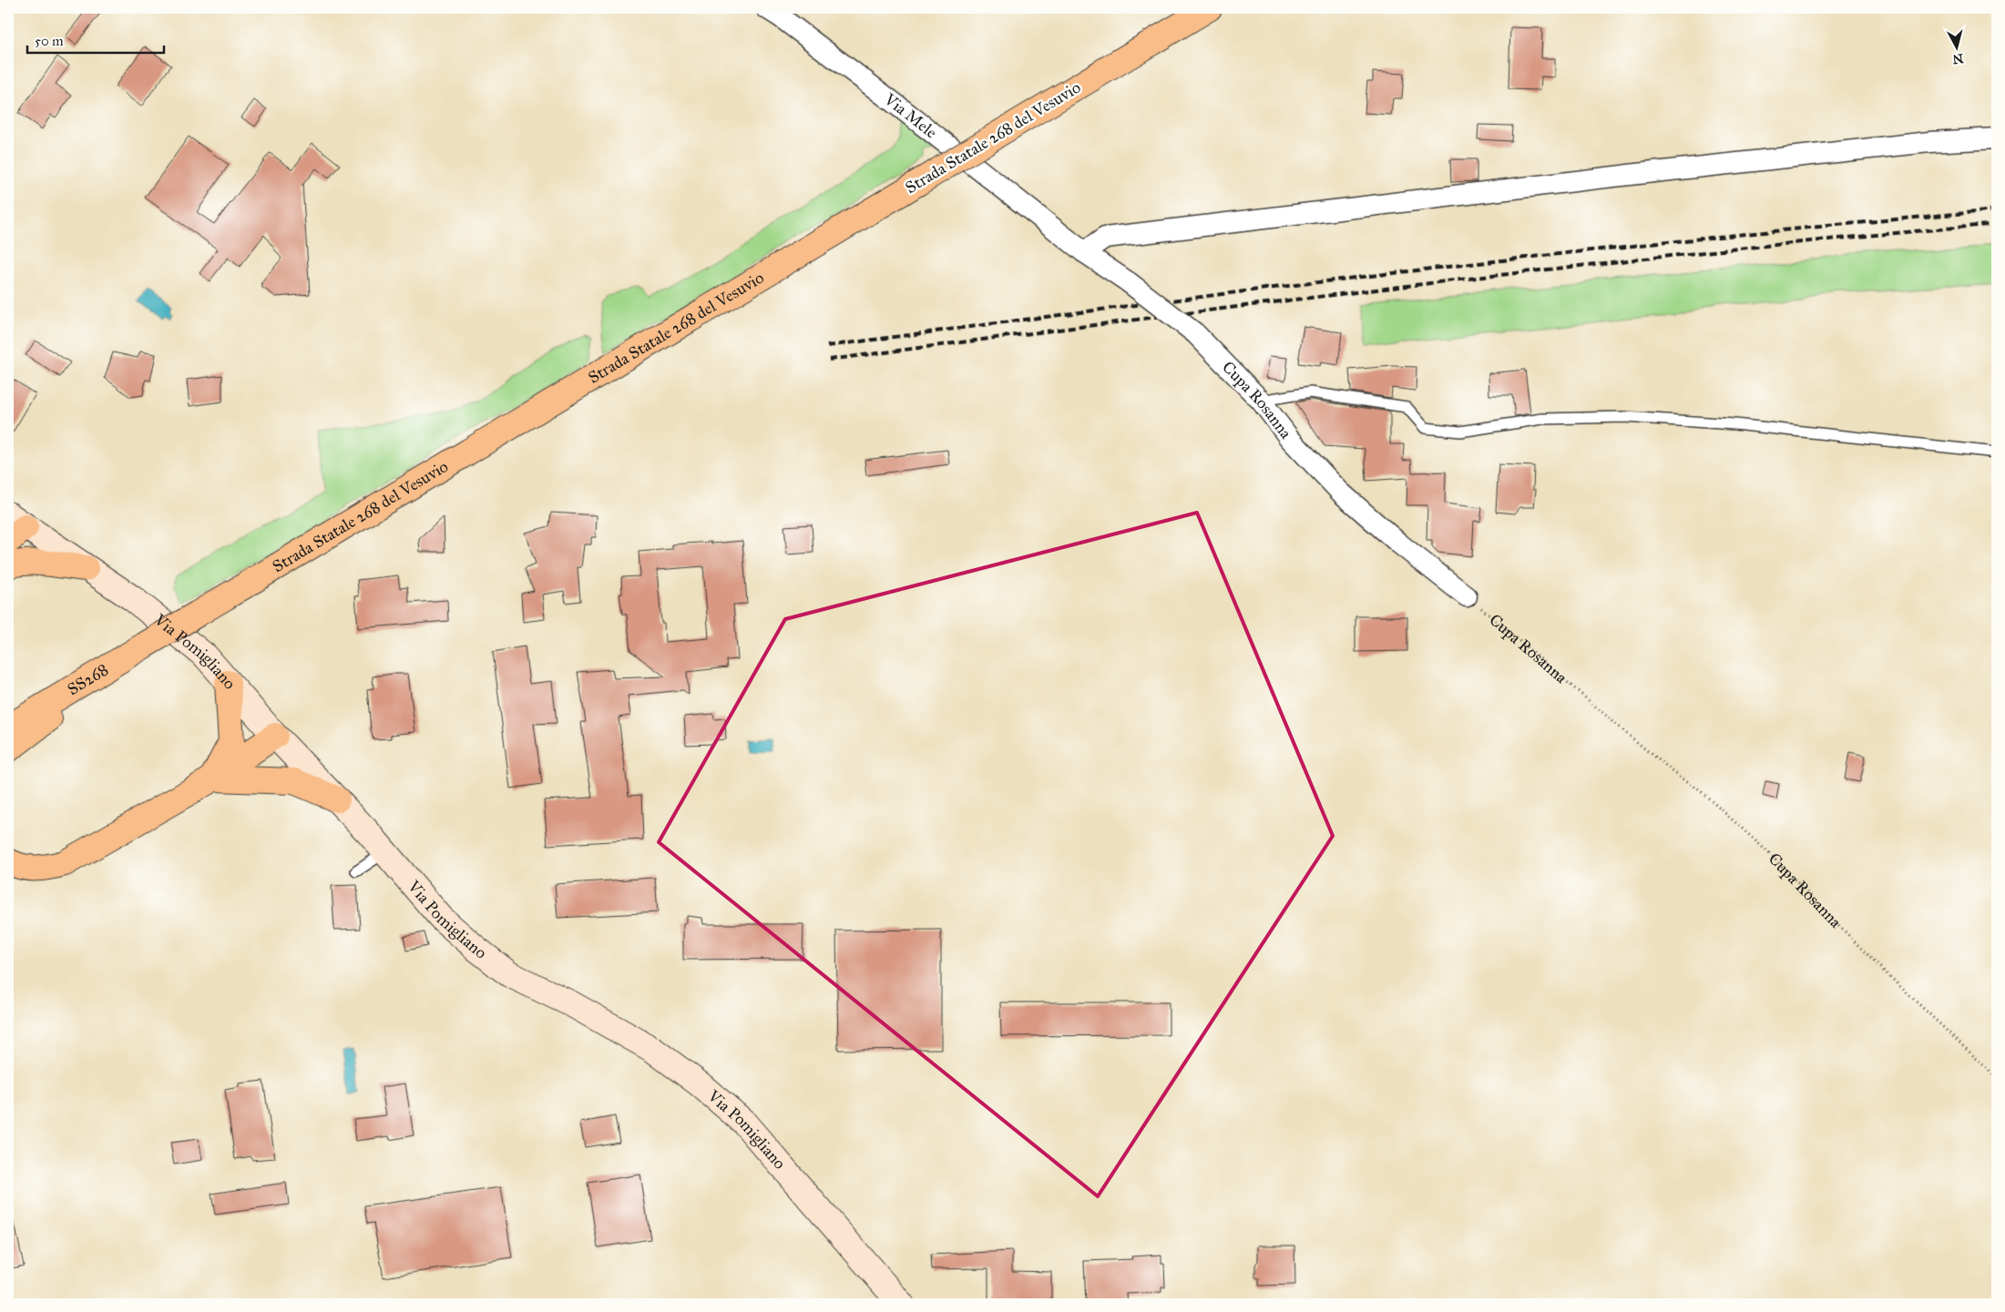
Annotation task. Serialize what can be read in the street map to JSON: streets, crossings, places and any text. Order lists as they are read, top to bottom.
{
  "streets": {
    "highway": ["Strada Statale 268 del Vesuvio", "SS268"],
    "street": ["Via Mele", "Cupa Rosanna", "Via Pomigliano"]
  },
  "crossings": [
    ["Via Mele", "Cupa Rosanna"],
    ["Strada Statale 268 del Vesuvio", "SS268"]
  ],
  "scale_bar": "50 m",
  "north": "bottom"
}
